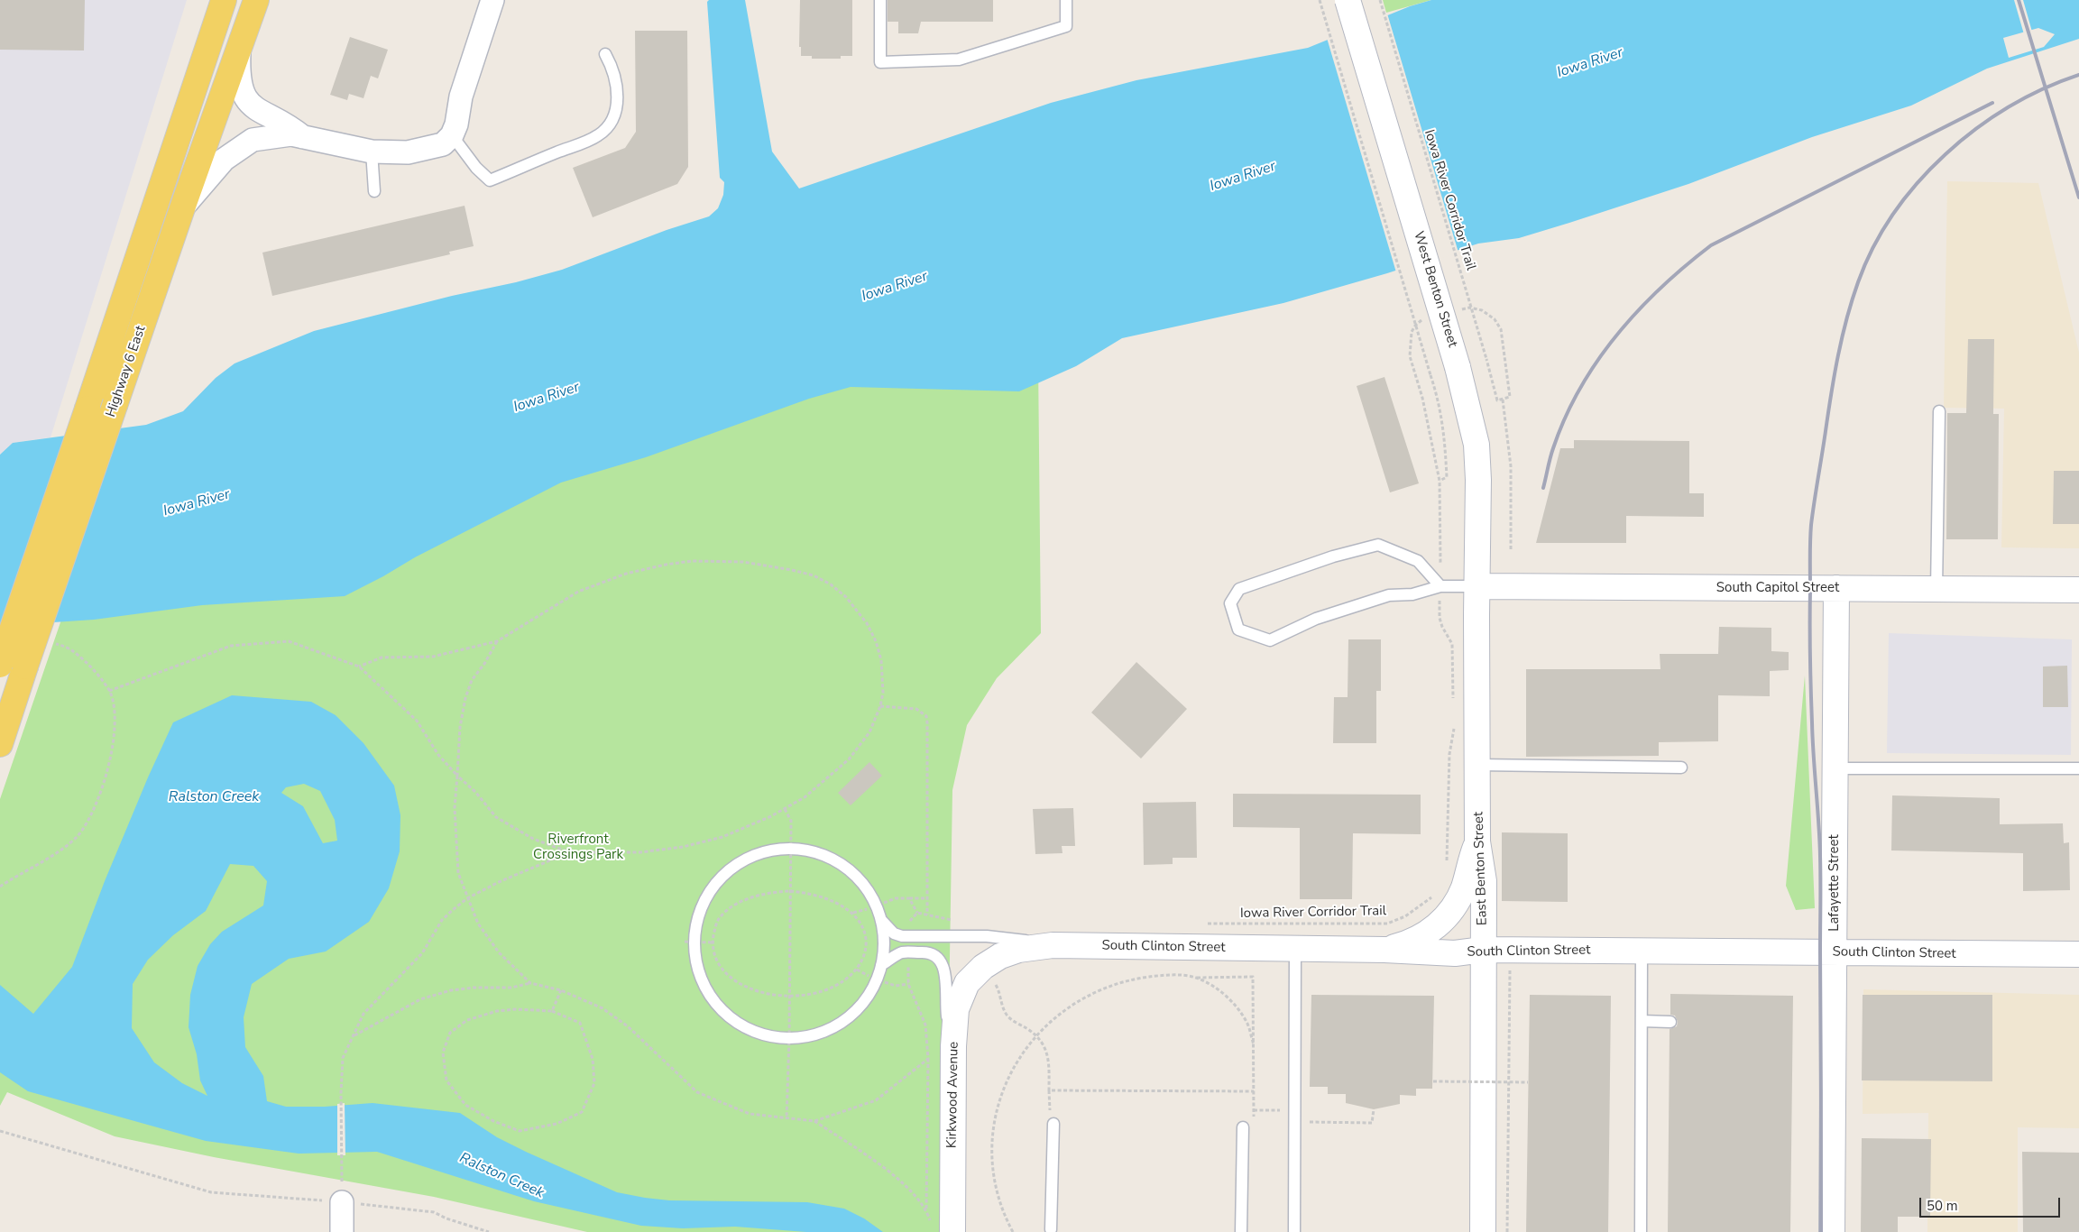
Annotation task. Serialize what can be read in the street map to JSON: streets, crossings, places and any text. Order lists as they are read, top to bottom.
{
  "streets": {
    "main road": ["Highway 6 East"],
    "street": [
      "West Benton Street",
      "South Capitol Street",
      "East Benton Street",
      "Lafayette Street",
      "South Clinton Street",
      "Kirkwood Avenue"
    ],
    "path": ["Iowa River Corridor Trail"]
  },
  "crossings": [
    ["West Benton Street", "South Capitol Street"],
    ["West Benton Street", "East Benton Street"],
    ["South Capitol Street", "East Benton Street"],
    ["South Capitol Street", "Lafayette Street"],
    ["East Benton Street", "South Clinton Street"],
    ["Lafayette Street", "South Clinton Street"],
    ["South Clinton Street", "Kirkwood Avenue"]
  ],
  "water": ["Iowa River", "Ralston Creek"],
  "parks": ["Riverfront Crossings Park"],
  "scale_bar": "50 m"
}
